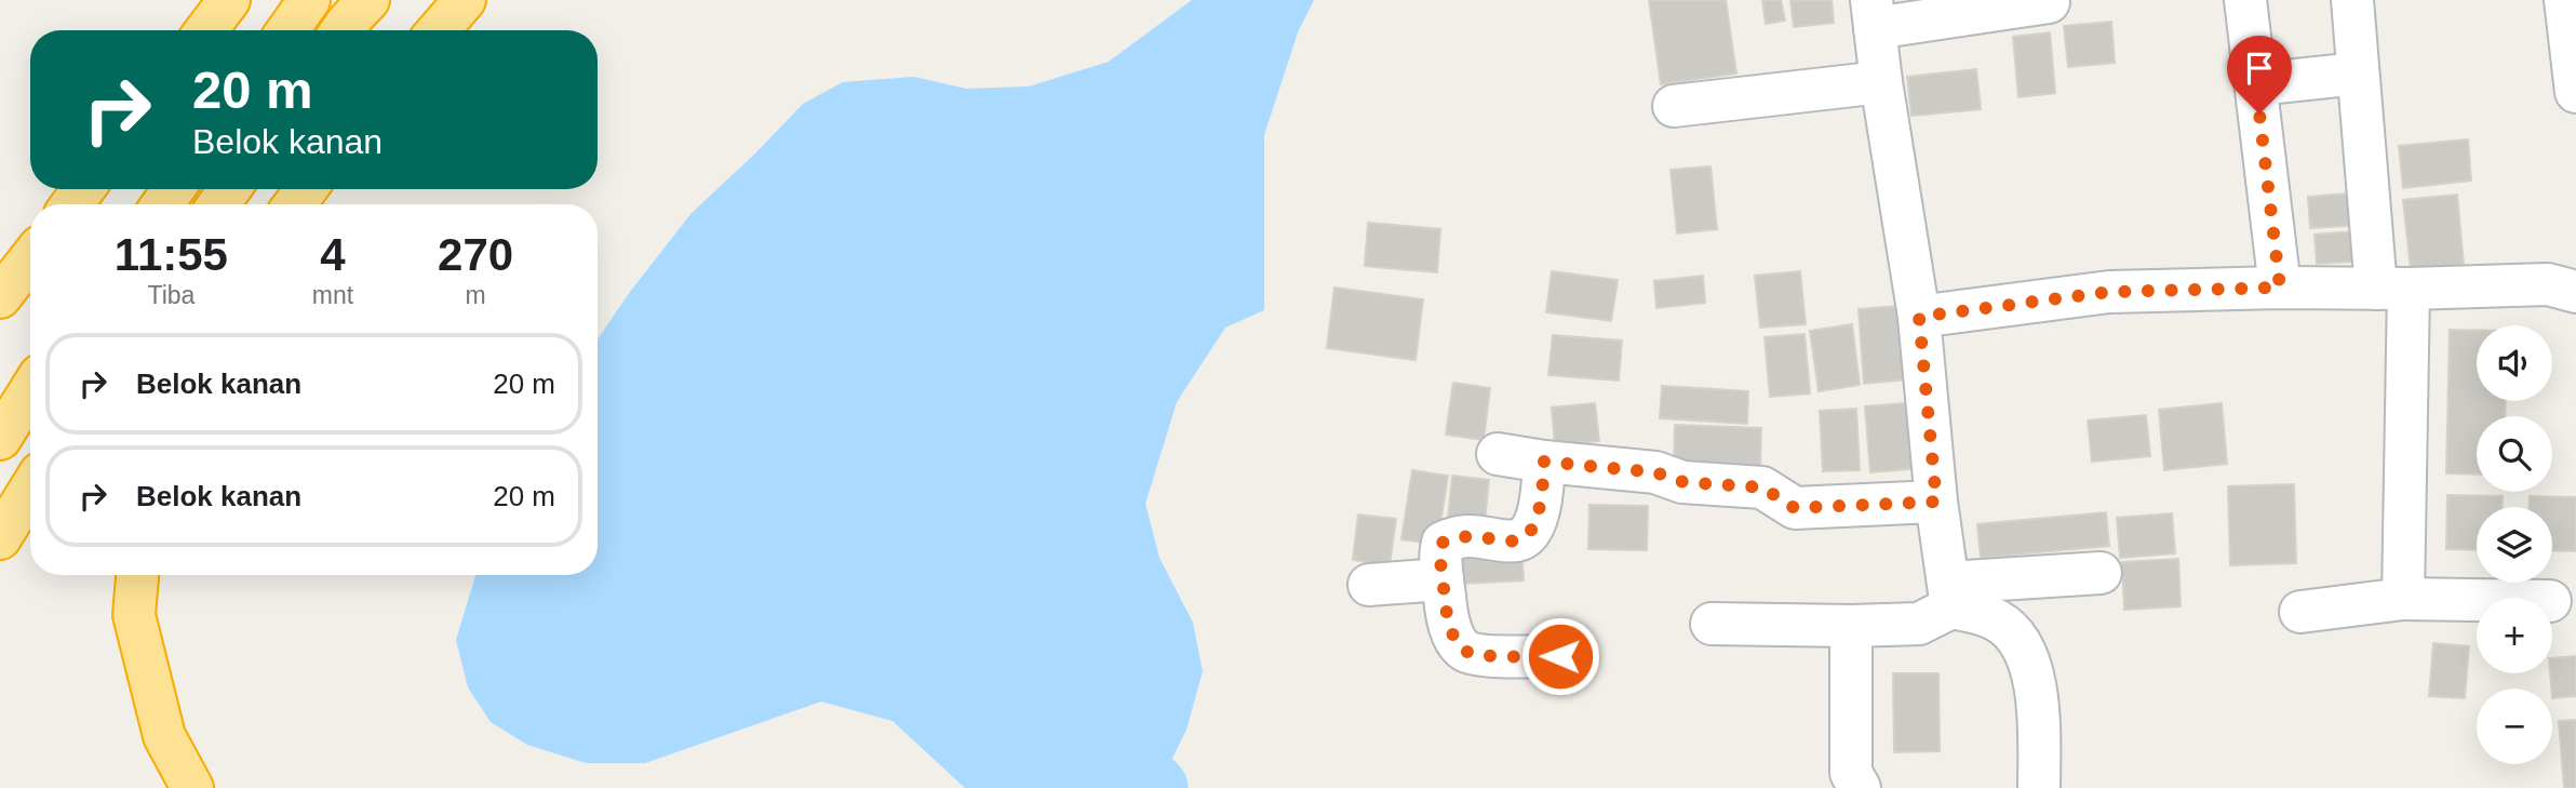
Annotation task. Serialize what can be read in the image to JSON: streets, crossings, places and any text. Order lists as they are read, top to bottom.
{
  "page": {
    "turn": ["20 m", "Belok kanan"],
    "eta": [
      "11:55",
      "Tiba",
      "4",
      "mnt",
      "270",
      "m"
    ],
    "map_buttons": ["+", "−"],
    "list": [
      {
        "name": "Belok kanan",
        "value": "20 m"
      },
      {
        "name": "Belok kanan",
        "value": "20 m"
      }
    ]
  }
}
